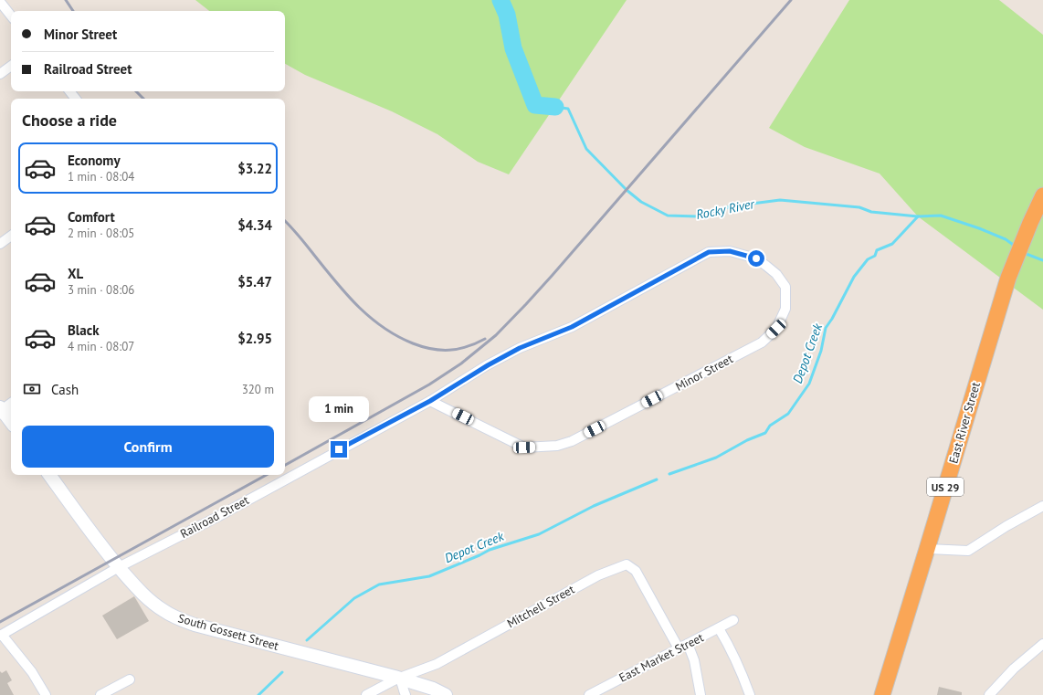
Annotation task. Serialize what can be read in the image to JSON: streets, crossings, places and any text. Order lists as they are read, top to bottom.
{
  "streets": {
    "highway": ["East River Street", "US 29"],
    "main road": ["South Gossett Street"],
    "street": [
      "Minor Street",
      "Railroad Street",
      "Mitchell Street",
      "East Market Street"
    ]
  },
  "crossings": [
    ["Minor Street", "Railroad Street"],
    ["Railroad Street", "South Gossett Street"],
    ["Mitchell Street", "South Gossett Street"],
    ["Mitchell Street", "East Market Street"]
  ],
  "water": ["Rocky River", "Depot Creek"],
  "page": {
    "banner": ["Minor Street", "Railroad Street"],
    "heading": "Choose a ride",
    "list": [
      {
        "name": "Economy",
        "note": "1 min · 08:04",
        "value": "$3.22"
      },
      {
        "name": "Comfort",
        "note": "2 min · 08:05",
        "value": "$4.34"
      },
      {
        "name": "XL",
        "note": "3 min · 08:06",
        "value": "$5.47"
      },
      {
        "name": "Black",
        "note": "4 min · 08:07",
        "value": "$2.95"
      }
    ],
    "pay": ["Cash", "320 m"],
    "bubble": "1 min",
    "buttons": "Confirm"
  }
}
